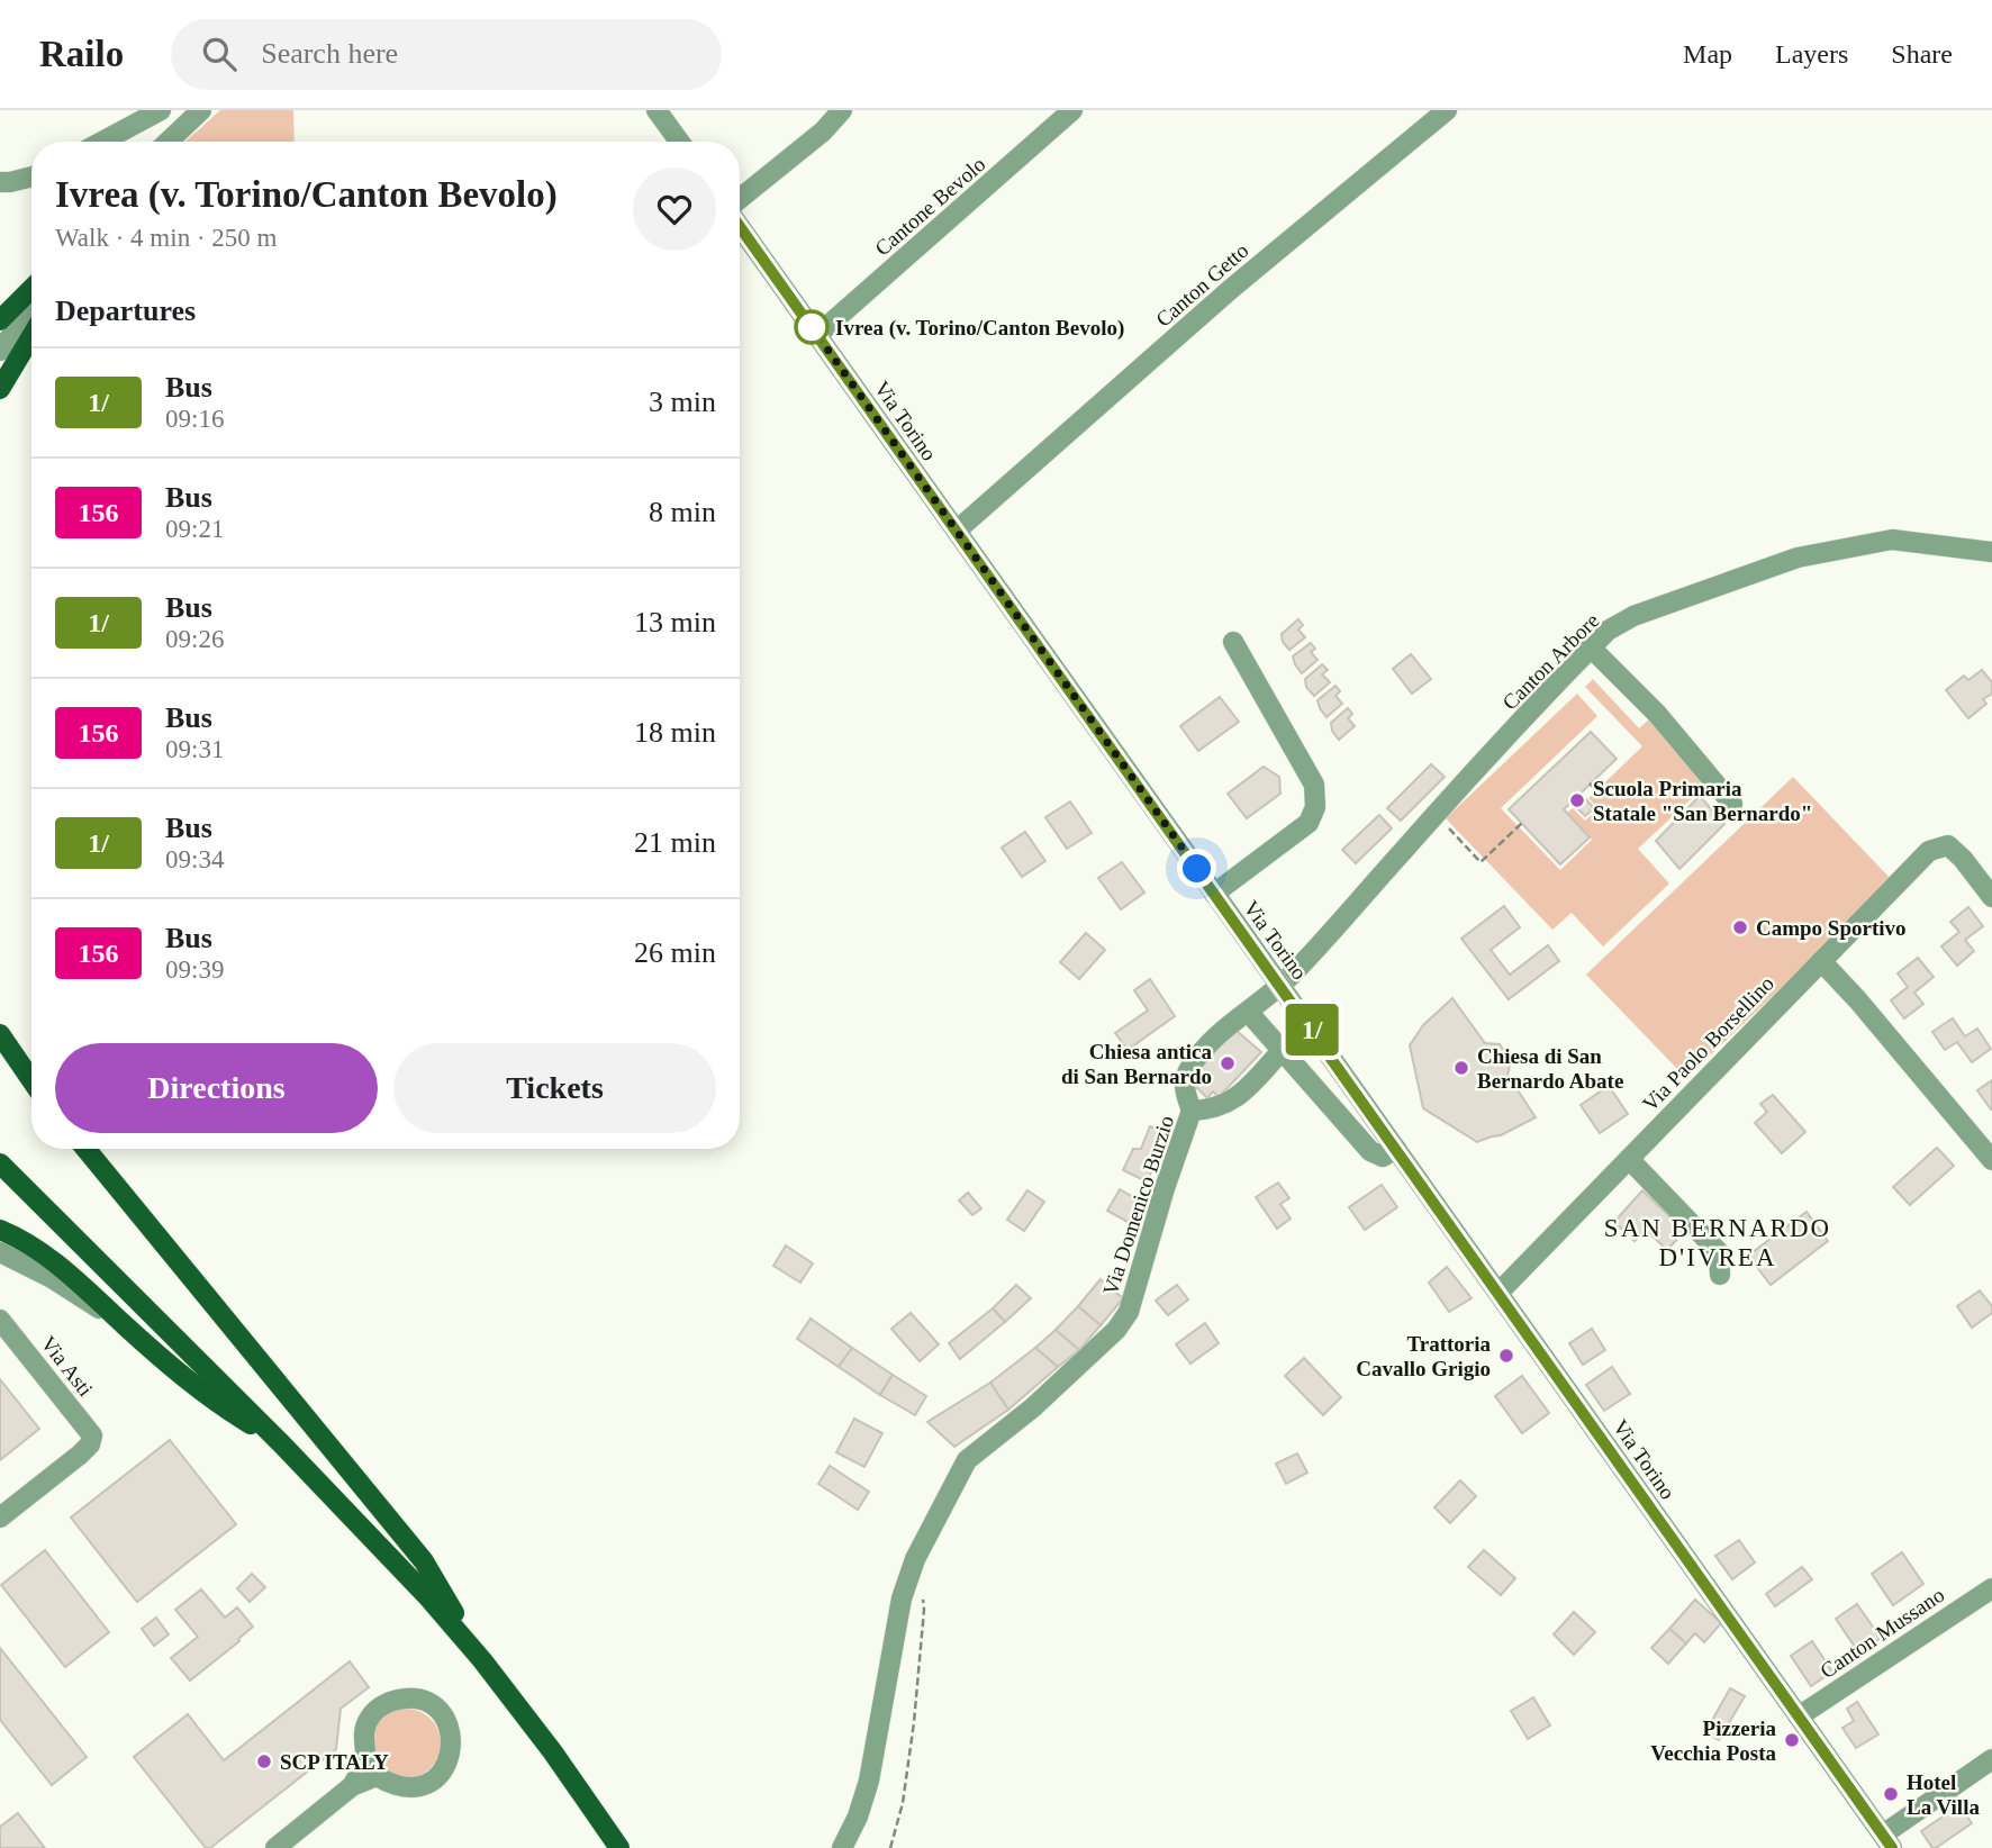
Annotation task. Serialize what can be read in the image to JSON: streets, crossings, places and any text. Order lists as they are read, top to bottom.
{
  "streets": {
    "street": [
      "Cantone Bevolo",
      "Canton Getto",
      "Via Torino",
      "Canton Arbore",
      "Via Paolo Borsellino",
      "Via Domenico Burzio",
      "Via Asti",
      "Canton Mussano"
    ]
  },
  "crossings": [
    ["Cantone Bevolo", "Via Torino"],
    ["Canton Getto", "Via Torino"],
    ["Via Torino", "Via Paolo Borsellino"],
    ["Via Torino", "Canton Mussano"],
    ["Canton Arbore", "Via Domenico Burzio"]
  ],
  "districts": ["SAN BERNARDO D'IVREA"],
  "places": [
    "Ivrea (v. Torino/Canton Bevolo)",
    "Scuola Primaria Statale \"San Bernardo\"",
    "Campo Sportivo",
    "Chiesa antica di San Bernardo",
    "Chiesa di San Bernardo Abate",
    "Trattoria Cavallo Grigio",
    "Pizzeria Vecchia Posta",
    "SCP ITALY",
    "Hotel La Villa"
  ],
  "lines": ["bus line 1/"],
  "page": {
    "header": "Railo",
    "search": "Search here",
    "nav": ["Map", "Layers", "Share"],
    "on_map": "1/",
    "heading": [
      ["Ivrea (v. Torino/Canton Bevolo)", "Walk · 4 min · 250 m"],
      "Departures"
    ],
    "list": [
      {
        "mark": "1/",
        "name": "Bus",
        "note": "09:16",
        "value": "3 min"
      },
      {
        "mark": "156",
        "name": "Bus",
        "note": "09:21",
        "value": "8 min"
      },
      {
        "mark": "1/",
        "name": "Bus",
        "note": "09:26",
        "value": "13 min"
      },
      {
        "mark": "156",
        "name": "Bus",
        "note": "09:31",
        "value": "18 min"
      },
      {
        "mark": "1/",
        "name": "Bus",
        "note": "09:34",
        "value": "21 min"
      },
      {
        "mark": "156",
        "name": "Bus",
        "note": "09:39",
        "value": "26 min"
      }
    ],
    "buttons": ["Directions", "Tickets"]
  }
}
